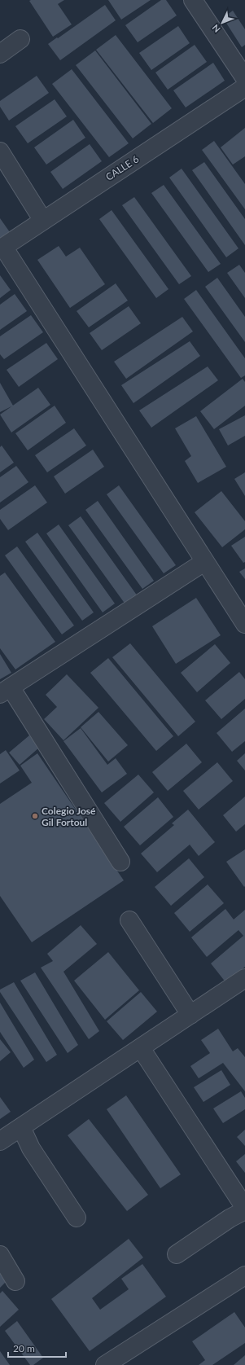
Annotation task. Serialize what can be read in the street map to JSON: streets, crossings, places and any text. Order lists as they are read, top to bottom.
{
  "streets": {
    "street": ["CALLE 6"]
  },
  "places": ["Colegio José Gil Fortoul"],
  "scale_bar": "20 m",
  "north": "bottom left"
}
